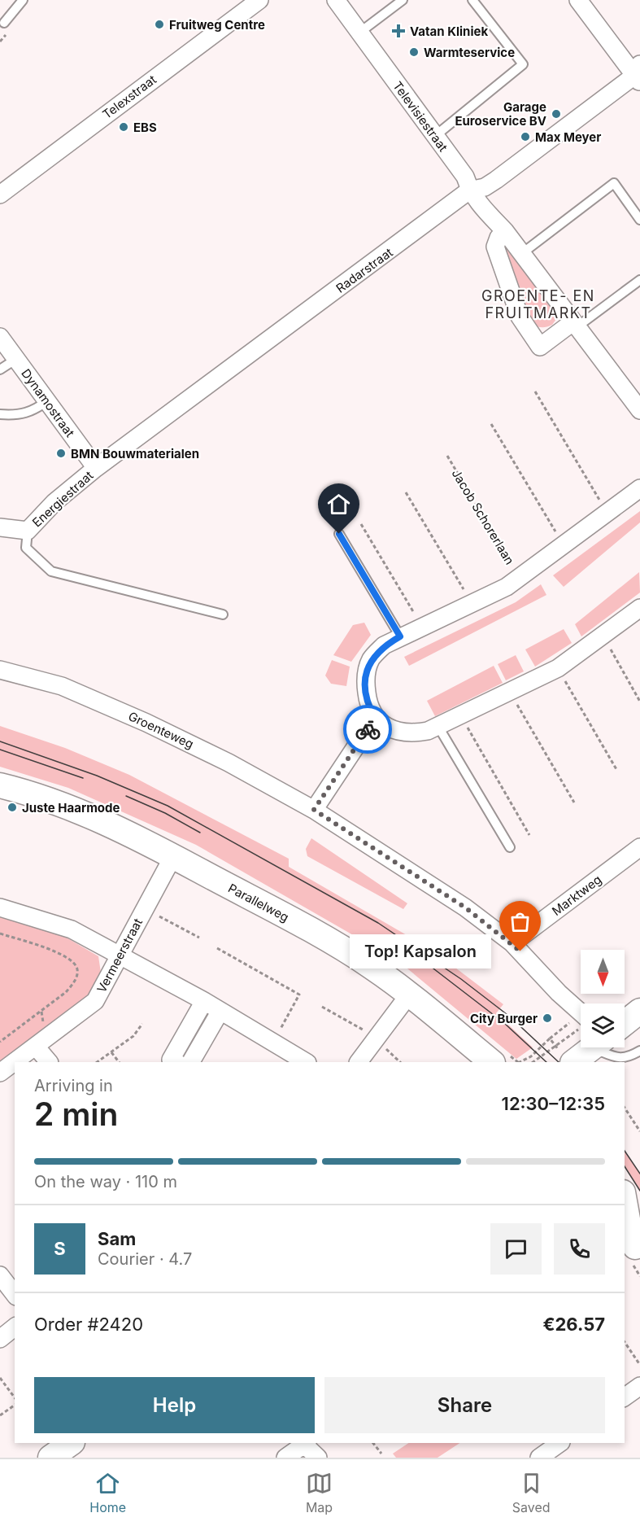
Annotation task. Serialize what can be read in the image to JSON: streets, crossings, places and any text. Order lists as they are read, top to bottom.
{
  "streets": {
    "street": [
      "Telexstraat",
      "Televisiestraat",
      "Radarstraat",
      "Dynamostraat",
      "Energiestraat",
      "Jacob Schorerlaan",
      "Groenteweg",
      "Marktweg",
      "Parallelweg",
      "Vermeerstraat"
    ]
  },
  "crossings": [
    ["Televisiestraat", "Radarstraat"],
    ["Radarstraat", "Dynamostraat"],
    ["Radarstraat", "Energiestraat"],
    ["Dynamostraat", "Energiestraat"],
    ["Groenteweg", "Marktweg"],
    ["Parallelweg", "Vermeerstraat"]
  ],
  "districts": ["GROENTE- EN FRUITMARKT"],
  "places": {
    "other": [
      "Fruitweg Centre",
      "Warmteservice",
      "Garage Euroservice BV",
      "EBS",
      "Max Meyer",
      "BMN Bouwmaterialen",
      "Juste Haarmode",
      "Top! Kapsalon",
      "City Burger"
    ],
    "health": ["Vatan Kliniek"]
  },
  "north": "bottom",
  "page": {
    "bubble": "Top! Kapsalon",
    "heading": ["2 min", "Arriving in", "12:30–12:35"],
    "panel": [
      "Sam",
      "Courier · 4.7",
      "Order #2420",
      "€26.57"
    ],
    "bar": "On the way · 110 m",
    "round": "S",
    "buttons": ["Help", "Share"],
    "tabs": ["Home", "Map", "Saved"]
  }
}
